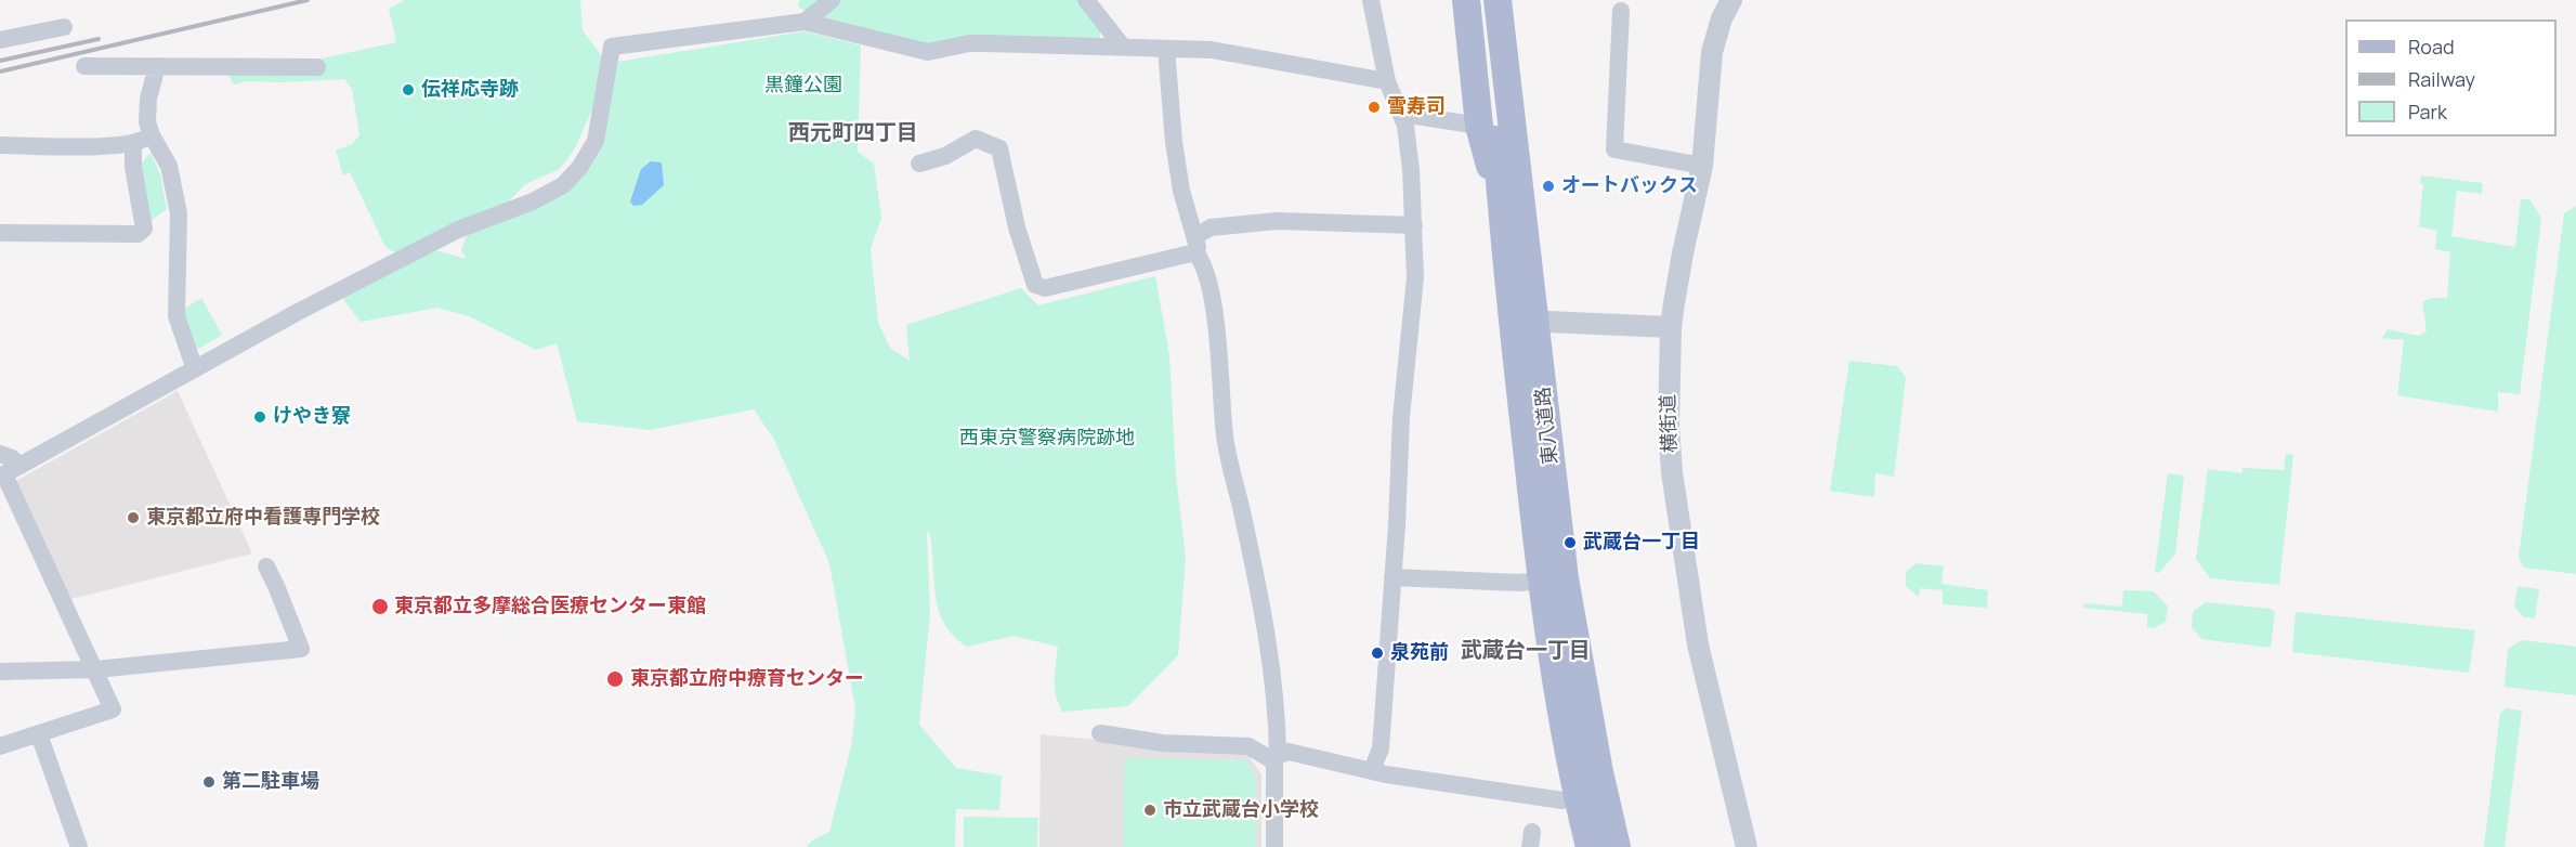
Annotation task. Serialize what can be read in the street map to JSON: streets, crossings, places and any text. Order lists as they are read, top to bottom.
{
  "streets": {
    "main road": ["東八道路"],
    "street": ["横街道"]
  },
  "districts": ["西元町四丁目", "武蔵台一丁目"],
  "parks": ["黒鐘公園", "西東京警察病院跡地"],
  "places": [
    "伝祥応寺跡",
    "雪寿司",
    "オートバックス",
    "けやき寮",
    "東京都立府中看護専門学校",
    "武蔵台一丁目",
    "東京都立多摩総合医療センター東館",
    "泉苑前",
    "東京都立府中療育センター",
    "第二駐車場",
    "市立武蔵台小学校"
  ],
  "legend": ["Road", "Railway", "Park"]
}
